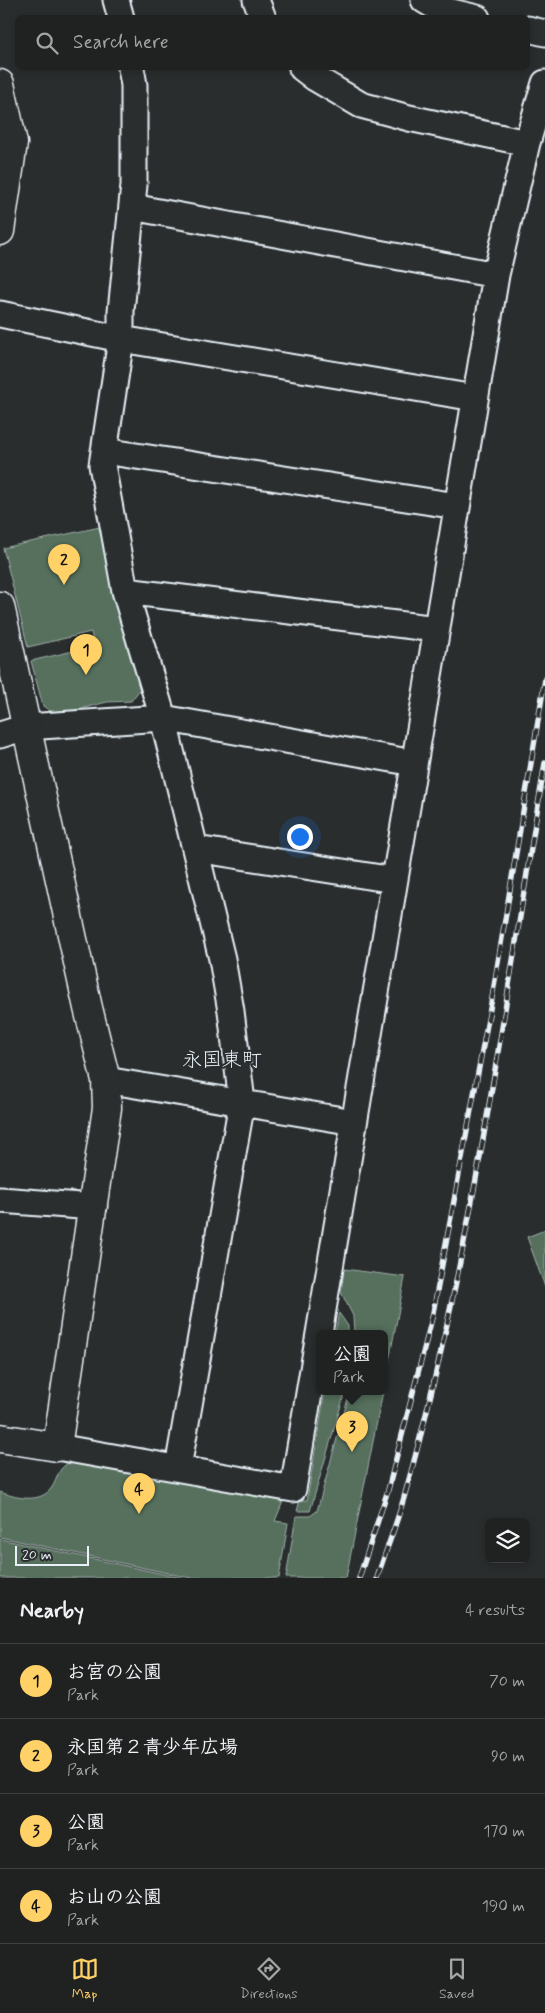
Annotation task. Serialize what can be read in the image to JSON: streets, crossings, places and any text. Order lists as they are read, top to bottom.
{
  "districts": ["永国東町"],
  "scale_bar": "20 m",
  "page": {
    "search": "Search here",
    "pins": [
      "2",
      "1",
      "3",
      "4"
    ],
    "popup": ["公園", "Park"],
    "scale": "20 m",
    "heading": ["Nearby", "4 results"],
    "list": [
      {
        "mark": "1",
        "name": "お宮の公園",
        "note": "Park",
        "value": "70 m"
      },
      {
        "mark": "2",
        "name": "永国第２青少年広場",
        "note": "Park",
        "value": "90 m"
      },
      {
        "mark": "3",
        "name": "公園",
        "note": "Park",
        "value": "170 m"
      },
      {
        "mark": "4",
        "name": "お山の公園",
        "note": "Park",
        "value": "190 m"
      }
    ],
    "nav": ["Map", "Directions", "Saved"]
  }
}
